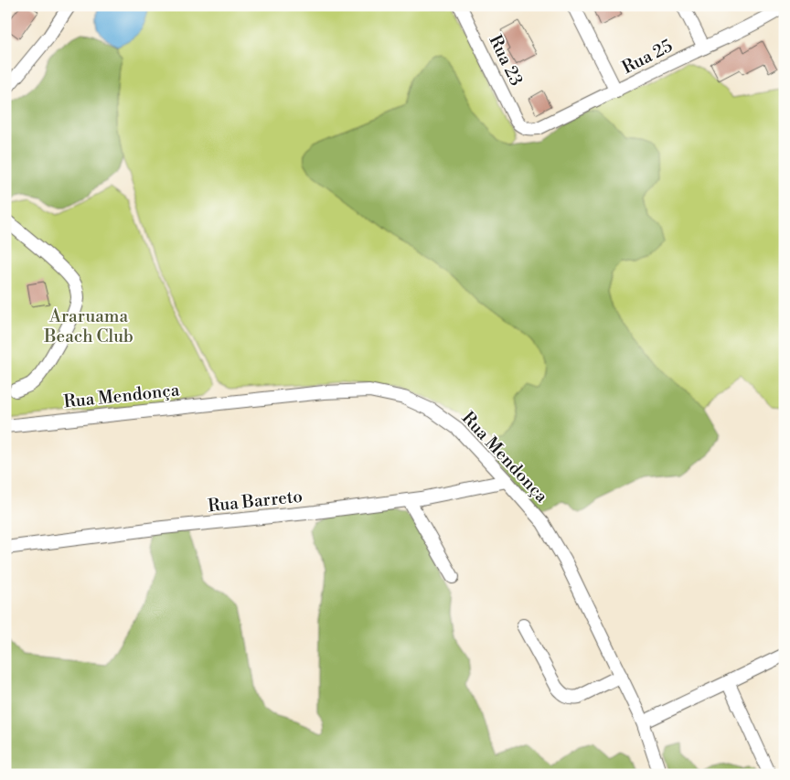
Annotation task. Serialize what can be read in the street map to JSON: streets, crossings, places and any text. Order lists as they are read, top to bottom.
{
  "streets": {
    "street": [
      "Rua 25",
      "Rua 23",
      "Rua Mendonça",
      "Rua Barreto"
    ]
  },
  "crossings": [
    ["Rua 25", "Rua 23"],
    ["Rua Mendonça", "Rua Barreto"]
  ],
  "parks": ["Araruama Beach Club"]
}
